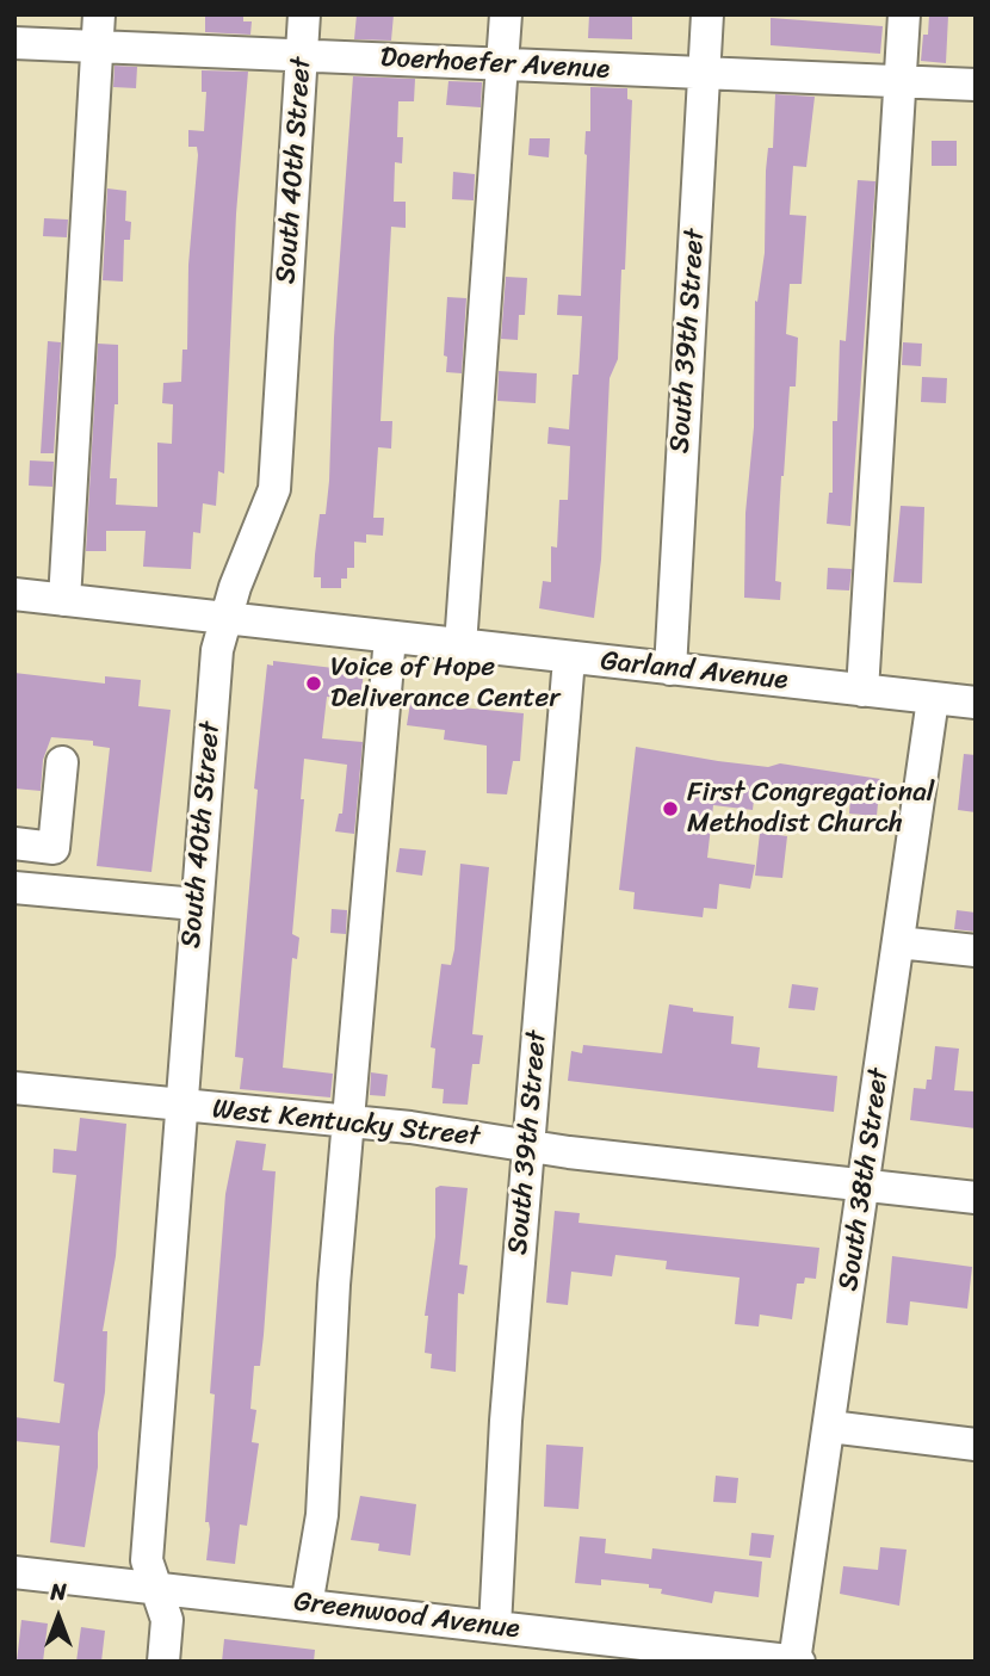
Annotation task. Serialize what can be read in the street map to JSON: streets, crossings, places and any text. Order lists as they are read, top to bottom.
{
  "streets": {
    "street": [
      "Doerhoefer Avenue",
      "South 40th Street",
      "South 39th Street",
      "Garland Avenue",
      "West Kentucky Street",
      "South 38th Street",
      "Greenwood Avenue"
    ]
  },
  "crossings": [
    ["Doerhoefer Avenue", "South 40th Street"],
    ["Doerhoefer Avenue", "South 39th Street"],
    ["South 40th Street", "Garland Avenue"],
    ["South 40th Street", "West Kentucky Street"],
    ["South 40th Street", "Greenwood Avenue"],
    ["South 39th Street", "Garland Avenue"],
    ["South 39th Street", "West Kentucky Street"],
    ["South 39th Street", "Greenwood Avenue"],
    ["Garland Avenue", "South 38th Street"],
    ["West Kentucky Street", "South 38th Street"],
    ["South 38th Street", "Greenwood Avenue"]
  ],
  "places": ["Voice of Hope Deliverance Center", "First Congregational Methodist Church"],
  "north": "top"
}
